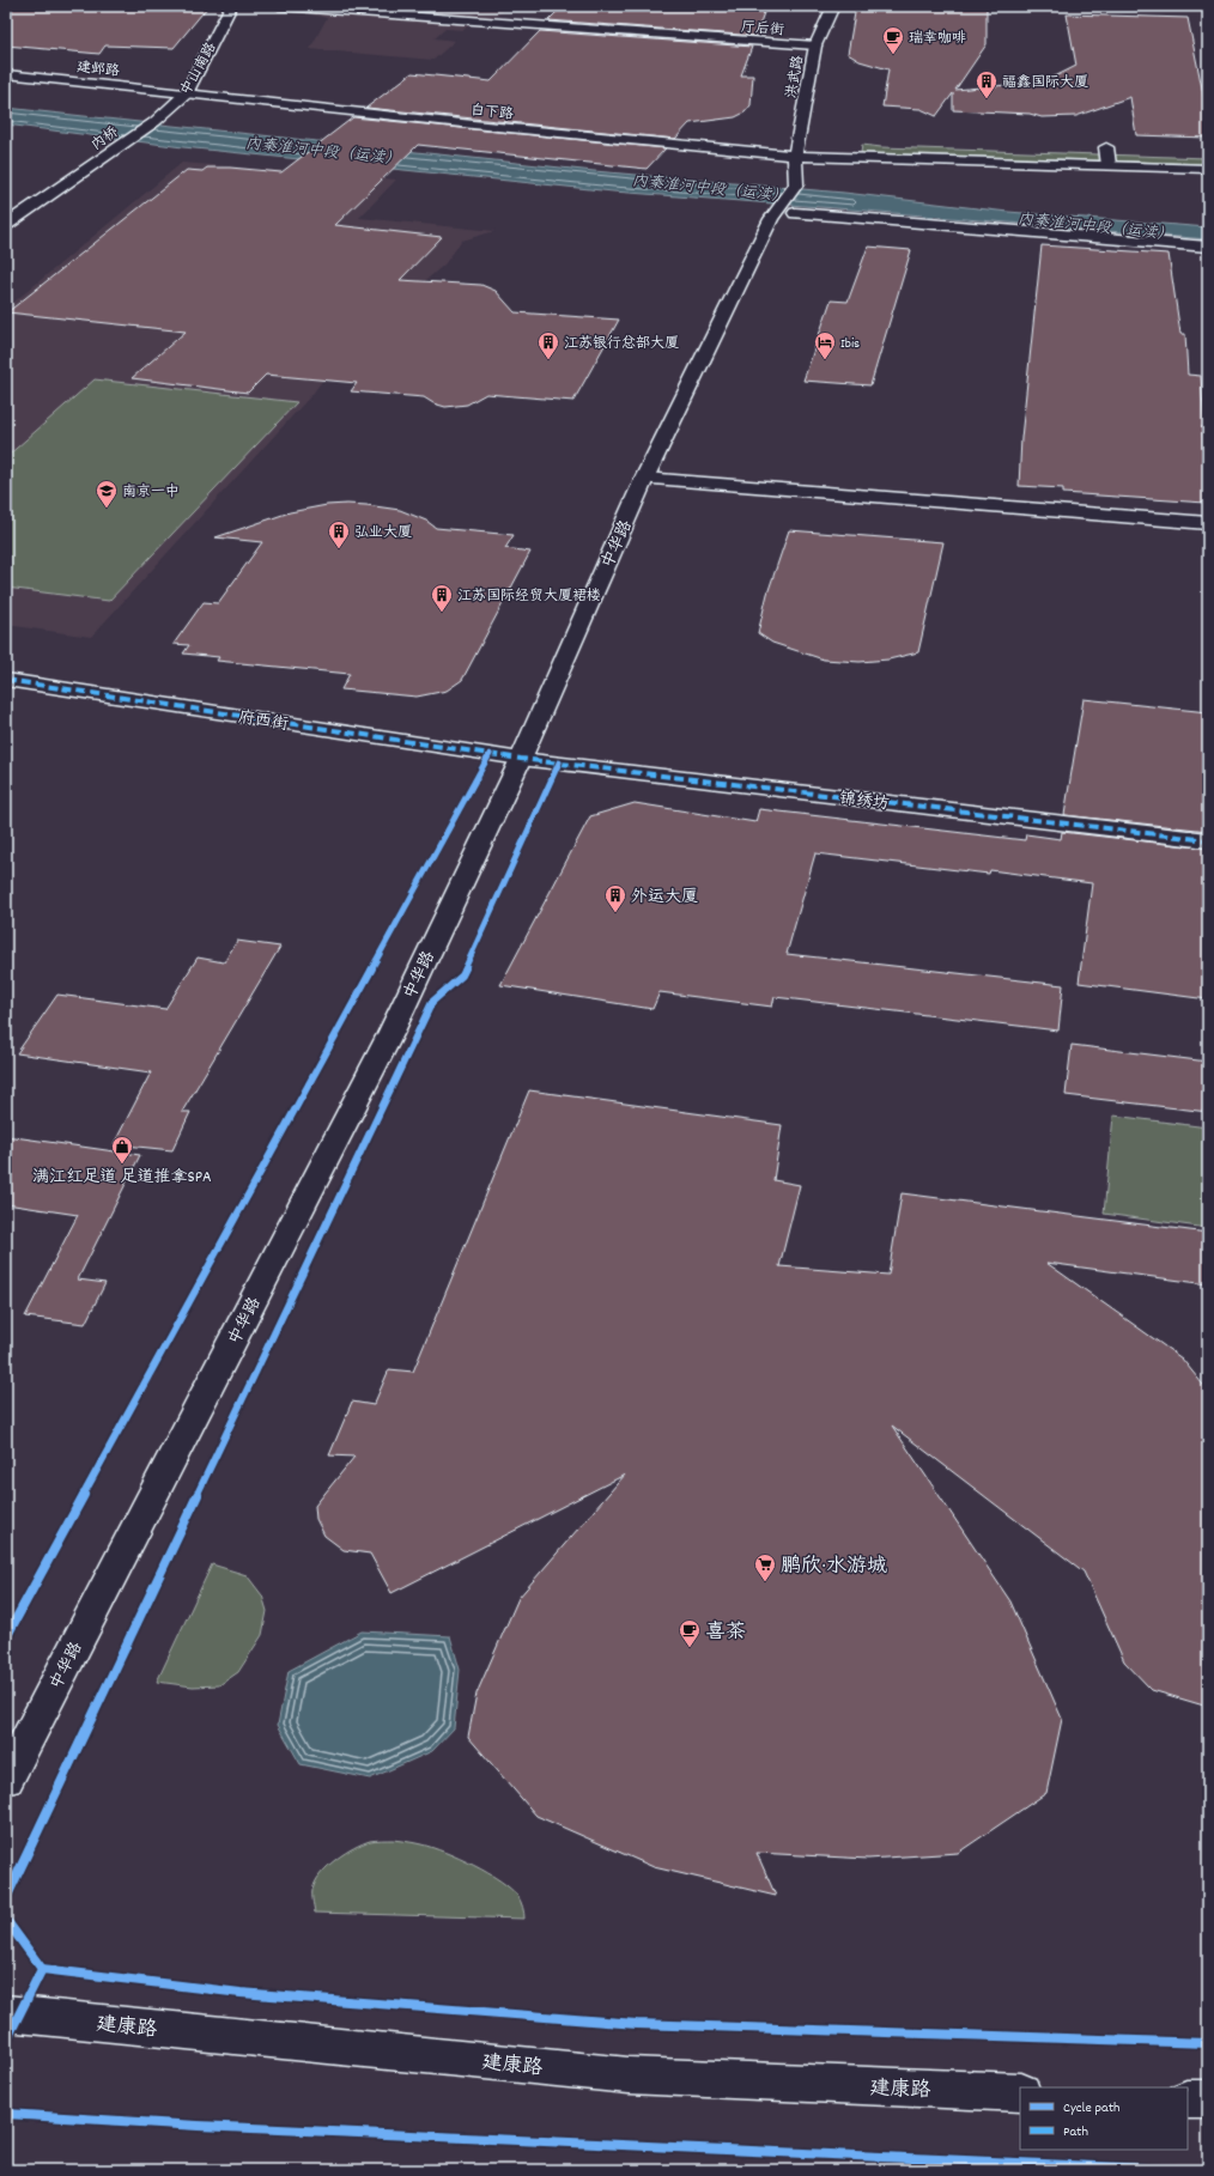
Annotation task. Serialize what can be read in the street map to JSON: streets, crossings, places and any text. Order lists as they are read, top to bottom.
{
  "streets": {
    "main road": [
      "建邺路",
      "中山南路",
      "洪武路",
      "白下路",
      "中华路",
      "府西街",
      "锦绣坊",
      "建康路"
    ],
    "lane": ["厅后街"]
  },
  "crossings": [
    ["厅后街", "洪武路"],
    ["建邺路", "中山南路"],
    ["建邺路", "白下路"],
    ["中山南路", "白下路"],
    ["洪武路", "白下路"],
    ["洪武路", "中华路"],
    ["白下路", "中华路"],
    ["中华路", "府西街"],
    ["中华路", "锦绣坊"],
    ["府西街", "锦绣坊"]
  ],
  "water": ["内秦淮河中段（运渎）"],
  "places": {
    "cafe": ["瑞幸咖啡", "喜茶"],
    "building": [
      "福鑫国际大厦",
      "江苏银行总部大厦",
      "弘业大厦",
      "江苏国际经贸大厦裙楼",
      "外运大厦"
    ],
    "hotel": ["Ibis"],
    "school or university": ["南京一中"],
    "shop": ["满江红足道 足道推拿SPA"],
    "supermarket": ["鹏欣·水游城"]
  },
  "legend": ["Cycle path", "Path"]
}
